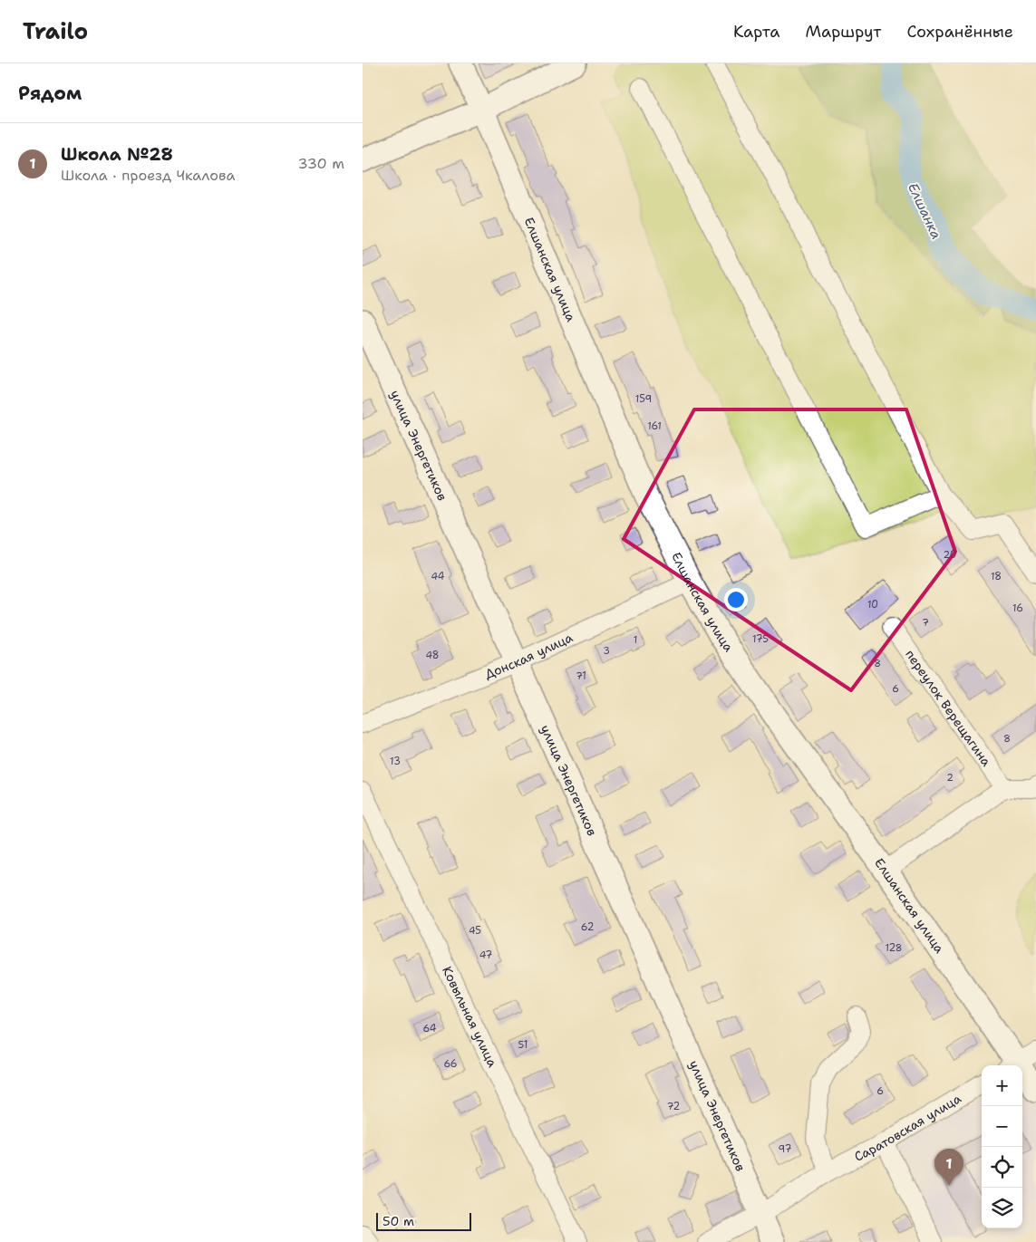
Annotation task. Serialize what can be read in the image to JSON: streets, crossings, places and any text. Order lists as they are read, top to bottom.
{
  "streets": {
    "main road": ["Елшанская улица", "улица Энергетиков"],
    "street": [
      "Донская улица",
      "переулок Верещагина",
      "Ковыльная улица",
      "Саратовская улица"
    ]
  },
  "crossings": [
    ["Елшанская улица", "Донская улица"],
    ["улица Энергетиков", "Донская улица"],
    ["улица Энергетиков", "Саратовская улица"]
  ],
  "water": ["Елшанка"],
  "house_numbers": [
    "159",
    "161",
    "20",
    "44",
    "18",
    "10",
    "16",
    "7",
    "175",
    "1",
    "3",
    "48",
    "8",
    "71",
    "6",
    "8",
    "13",
    "2",
    "62",
    "45",
    "128",
    "47",
    "64",
    "51",
    "66",
    "6",
    "72",
    "97"
  ],
  "scale_bar": "50 m",
  "page": {
    "header": "Trailo",
    "nav": ["Карта", "Маршрут", "Сохранённые"],
    "heading": "Рядом",
    "list": [
      {
        "mark": "1",
        "name": "Школа №28",
        "note": "Школа · проезд Чкалова",
        "value": "330 m"
      }
    ],
    "map_buttons": ["+", "−"],
    "pins": "1",
    "scale": "50 m"
  }
}
